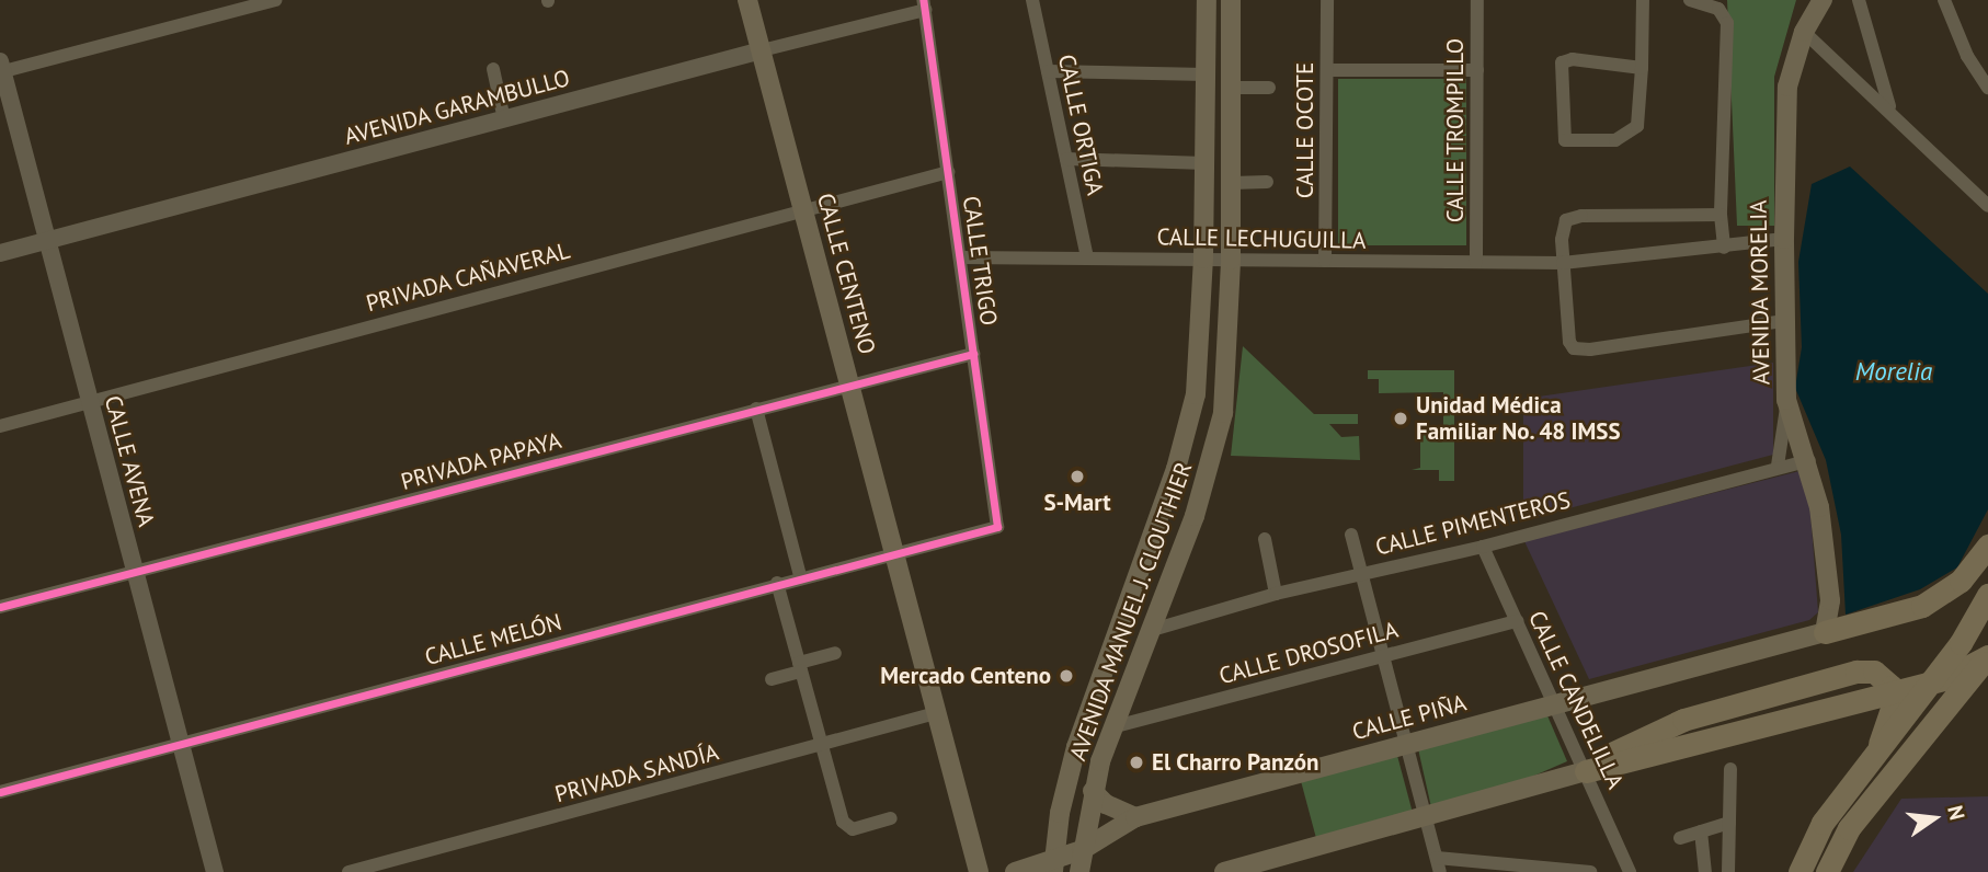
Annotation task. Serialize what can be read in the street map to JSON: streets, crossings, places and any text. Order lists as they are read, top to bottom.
{
  "streets": {
    "main road": [
      "CALLE CENTENO",
      "AVENIDA MORELIA",
      "AVENIDA MANUEL J. CLOUTHIER",
      "CALLE PIÑA"
    ],
    "street": [
      "AVENIDA GARAMBULLO",
      "CALLE ORTIGA",
      "CALLE OCOTE",
      "CALLE TROMPILLO",
      "CALLE LECHUGUILLA",
      "CALLE TRIGO",
      "PRIVADA CAÑAVERAL",
      "CALLE AVENA",
      "PRIVADA PAPAYA",
      "CALLE PIMENTEROS",
      "CALLE MELÓN",
      "CALLE DROSOFILA",
      "CALLE CANDELILLA",
      "PRIVADA SANDÍA"
    ]
  },
  "crossings": [
    ["AVENIDA GARAMBULLO", "CALLE TRIGO"],
    ["AVENIDA GARAMBULLO", "CALLE CENTENO"],
    ["AVENIDA GARAMBULLO", "CALLE AVENA"],
    ["CALLE ORTIGA", "CALLE LECHUGUILLA"],
    ["CALLE OCOTE", "CALLE LECHUGUILLA"],
    ["CALLE TROMPILLO", "CALLE LECHUGUILLA"],
    ["CALLE LECHUGUILLA", "CALLE TRIGO"],
    ["CALLE LECHUGUILLA", "AVENIDA MORELIA"],
    ["CALLE LECHUGUILLA", "AVENIDA MANUEL J. CLOUTHIER"],
    ["CALLE TRIGO", "PRIVADA CAÑAVERAL"],
    ["CALLE TRIGO", "PRIVADA PAPAYA"],
    ["CALLE TRIGO", "CALLE MELÓN"],
    ["CALLE CENTENO", "PRIVADA CAÑAVERAL"],
    ["CALLE CENTENO", "PRIVADA PAPAYA"],
    ["CALLE CENTENO", "CALLE MELÓN"],
    ["CALLE CENTENO", "PRIVADA SANDÍA"],
    ["PRIVADA CAÑAVERAL", "CALLE AVENA"],
    ["AVENIDA MORELIA", "CALLE PIMENTEROS"],
    ["AVENIDA MORELIA", "CALLE PIÑA"],
    ["CALLE AVENA", "PRIVADA PAPAYA"],
    ["CALLE AVENA", "CALLE MELÓN"],
    ["CALLE PIMENTEROS", "AVENIDA MANUEL J. CLOUTHIER"],
    ["CALLE PIMENTEROS", "CALLE CANDELILLA"],
    ["AVENIDA MANUEL J. CLOUTHIER", "CALLE DROSOFILA"],
    ["AVENIDA MANUEL J. CLOUTHIER", "CALLE PIÑA"],
    ["CALLE DROSOFILA", "CALLE CANDELILLA"],
    ["CALLE CANDELILLA", "CALLE PIÑA"]
  ],
  "water": ["Morelia"],
  "places": [
    "Unidad Médica Familiar No. 48 IMSS",
    "S-Mart",
    "Mercado Centeno",
    "El Charro Panzón"
  ],
  "north": "right"
}
